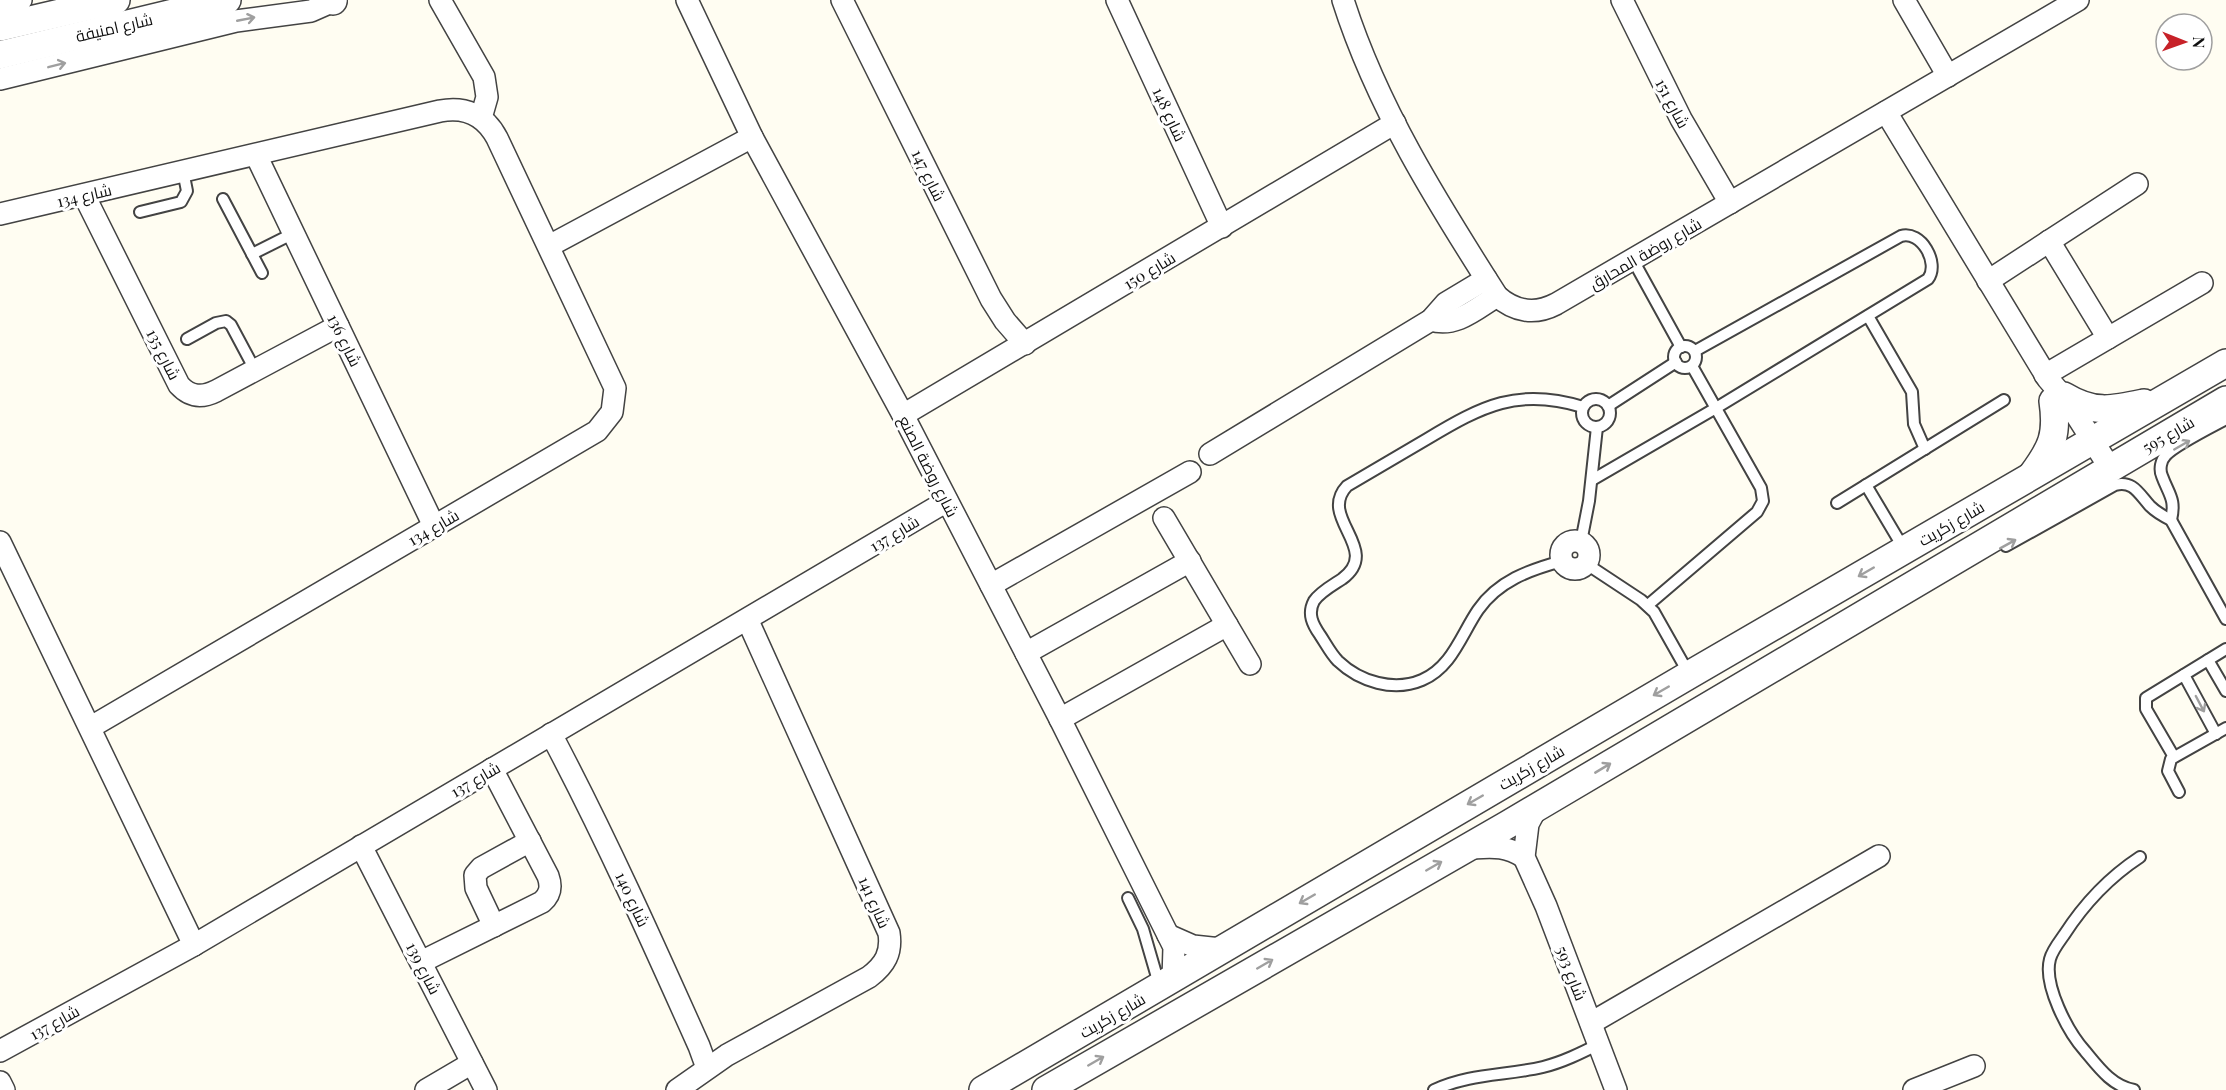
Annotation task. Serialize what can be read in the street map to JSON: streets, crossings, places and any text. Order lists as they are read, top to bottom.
{
  "streets": {
    "street": [
      "شارع امنيفة",
      "شارع 151",
      "شارع 148",
      "شارع 147",
      "شارع 134",
      "شارع روضة المحارق",
      "شارع 150",
      "شارع 136",
      "شارع 135",
      "شارع 595",
      "شارع روضة الصنع",
      "شارع زكريت",
      "شارع 137",
      "شارع 140",
      "شارع 141",
      "شارع 139",
      "شارع 593"
    ]
  },
  "crossings": [
    ["شارع 151", "شارع روضة المحارق"],
    ["شارع 148", "شارع 150"],
    ["شارع 147", "شارع 150"],
    ["شارع 134", "شارع 136"],
    ["شارع 134", "شارع 135"],
    ["شارع روضة المحارق", "شارع 150"],
    ["شارع 150", "شارع روضة الصنع"],
    ["شارع 136", "شارع 135"],
    ["شارع 595", "شارع زكريت"],
    ["شارع روضة الصنع", "شارع زكريت"],
    ["شارع روضة الصنع", "شارع 137"],
    ["شارع 137", "شارع 140"],
    ["شارع 137", "شارع 141"],
    ["شارع 137", "شارع 139"],
    ["شارع 140", "شارع 141"]
  ],
  "north": "right"
}
